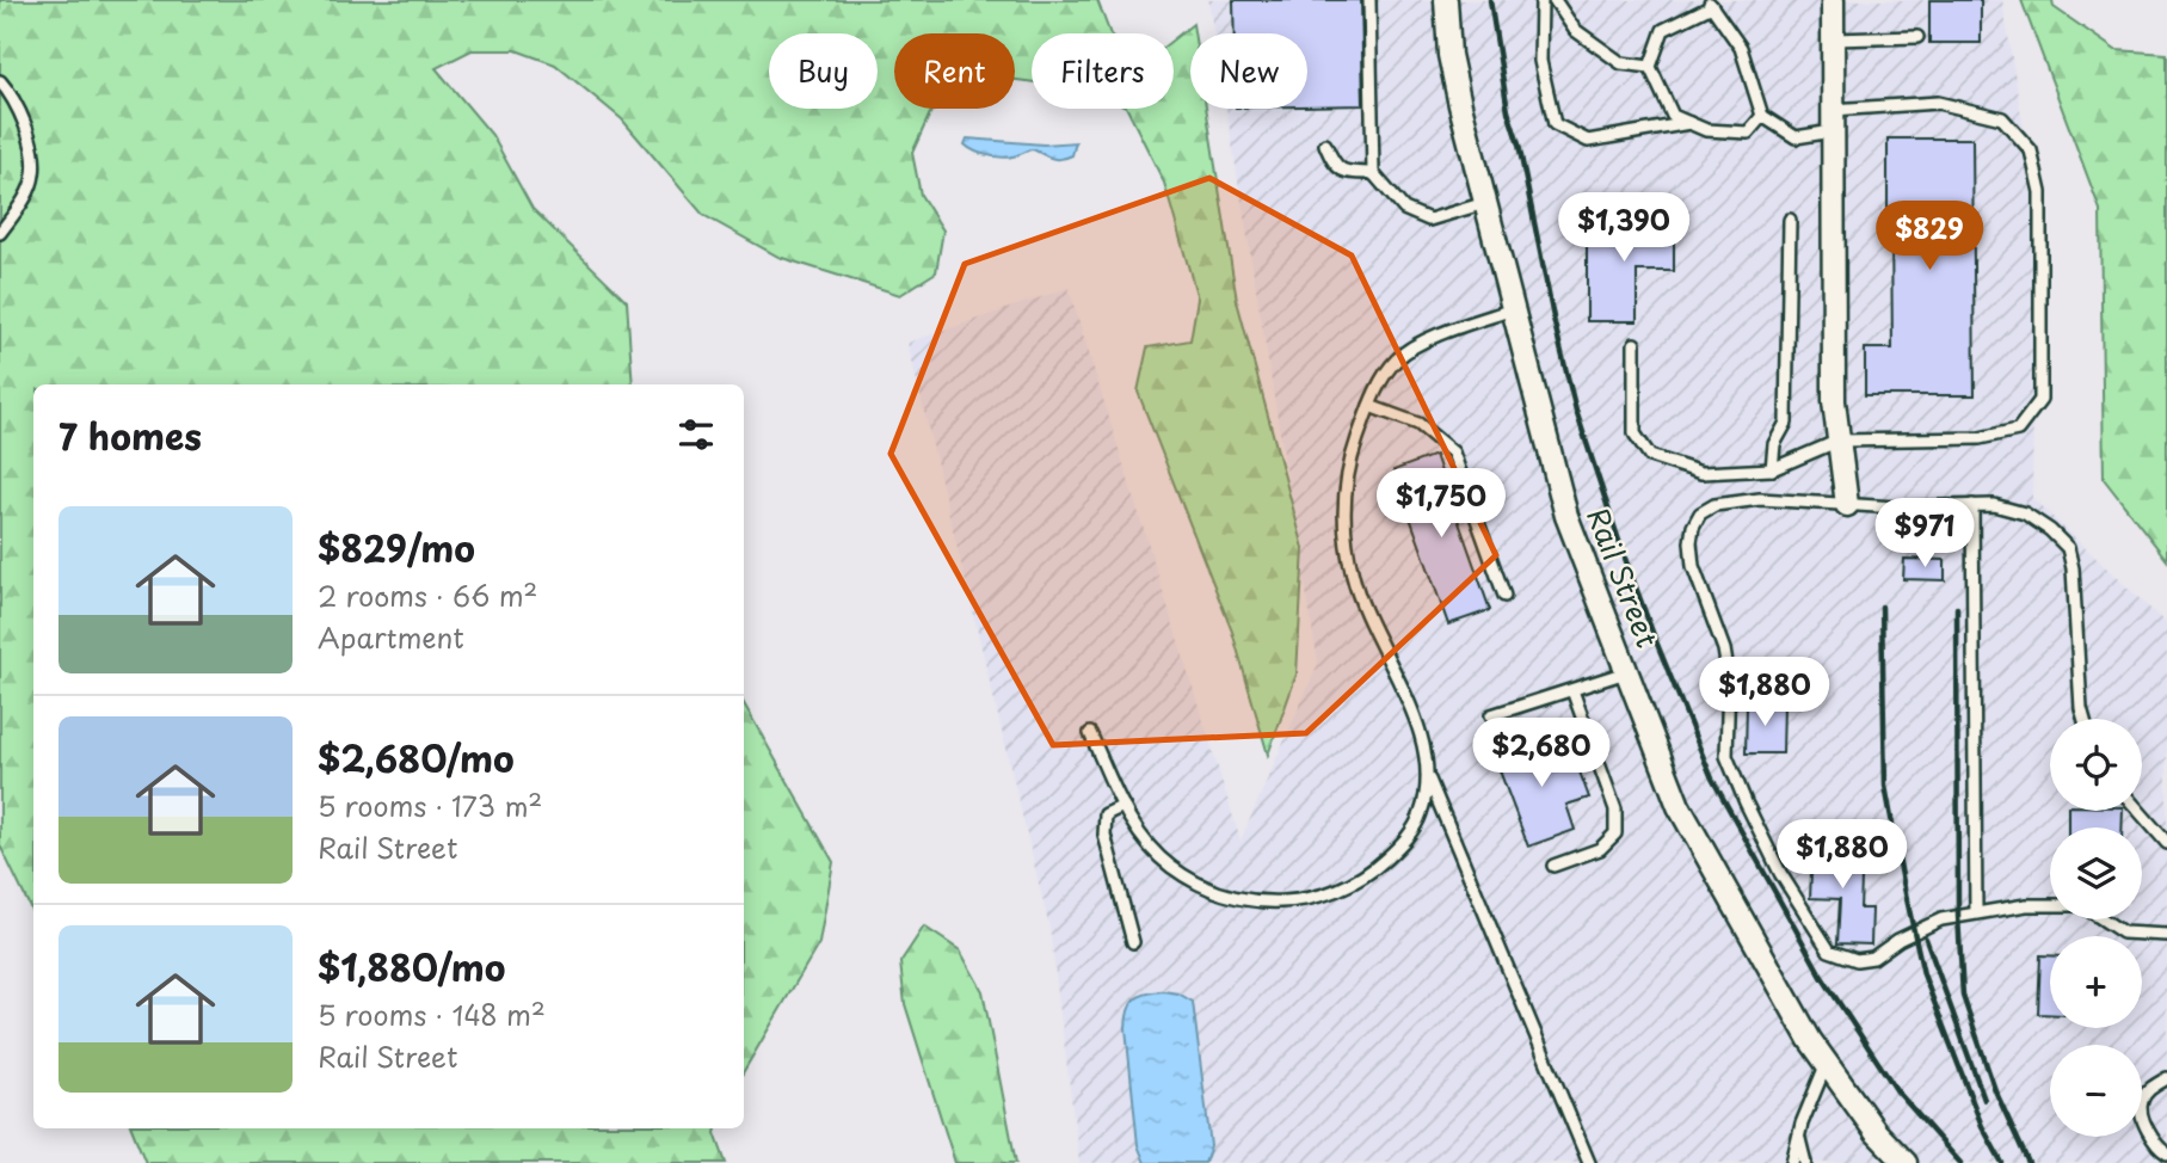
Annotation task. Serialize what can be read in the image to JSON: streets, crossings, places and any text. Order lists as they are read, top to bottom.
{
  "streets": {
    "street": ["Rail Street"]
  },
  "page": {
    "chip": [
      "Buy",
      "Rent",
      "Filters",
      "New"
    ],
    "price": [
      "$1,390",
      "$829",
      "$1,750",
      "$971",
      "$1,880",
      "$2,680",
      "$1,880"
    ],
    "heading": "7 homes",
    "list": [
      {
        "name": "$829/mo",
        "note": "2 rooms · 66 m² · Apartment"
      },
      {
        "name": "$2,680/mo",
        "note": "5 rooms · 173 m² · Rail Street"
      },
      {
        "name": "$1,880/mo",
        "note": "5 rooms · 148 m² · Rail Street"
      }
    ],
    "map_buttons": ["+", "−"]
  }
}
